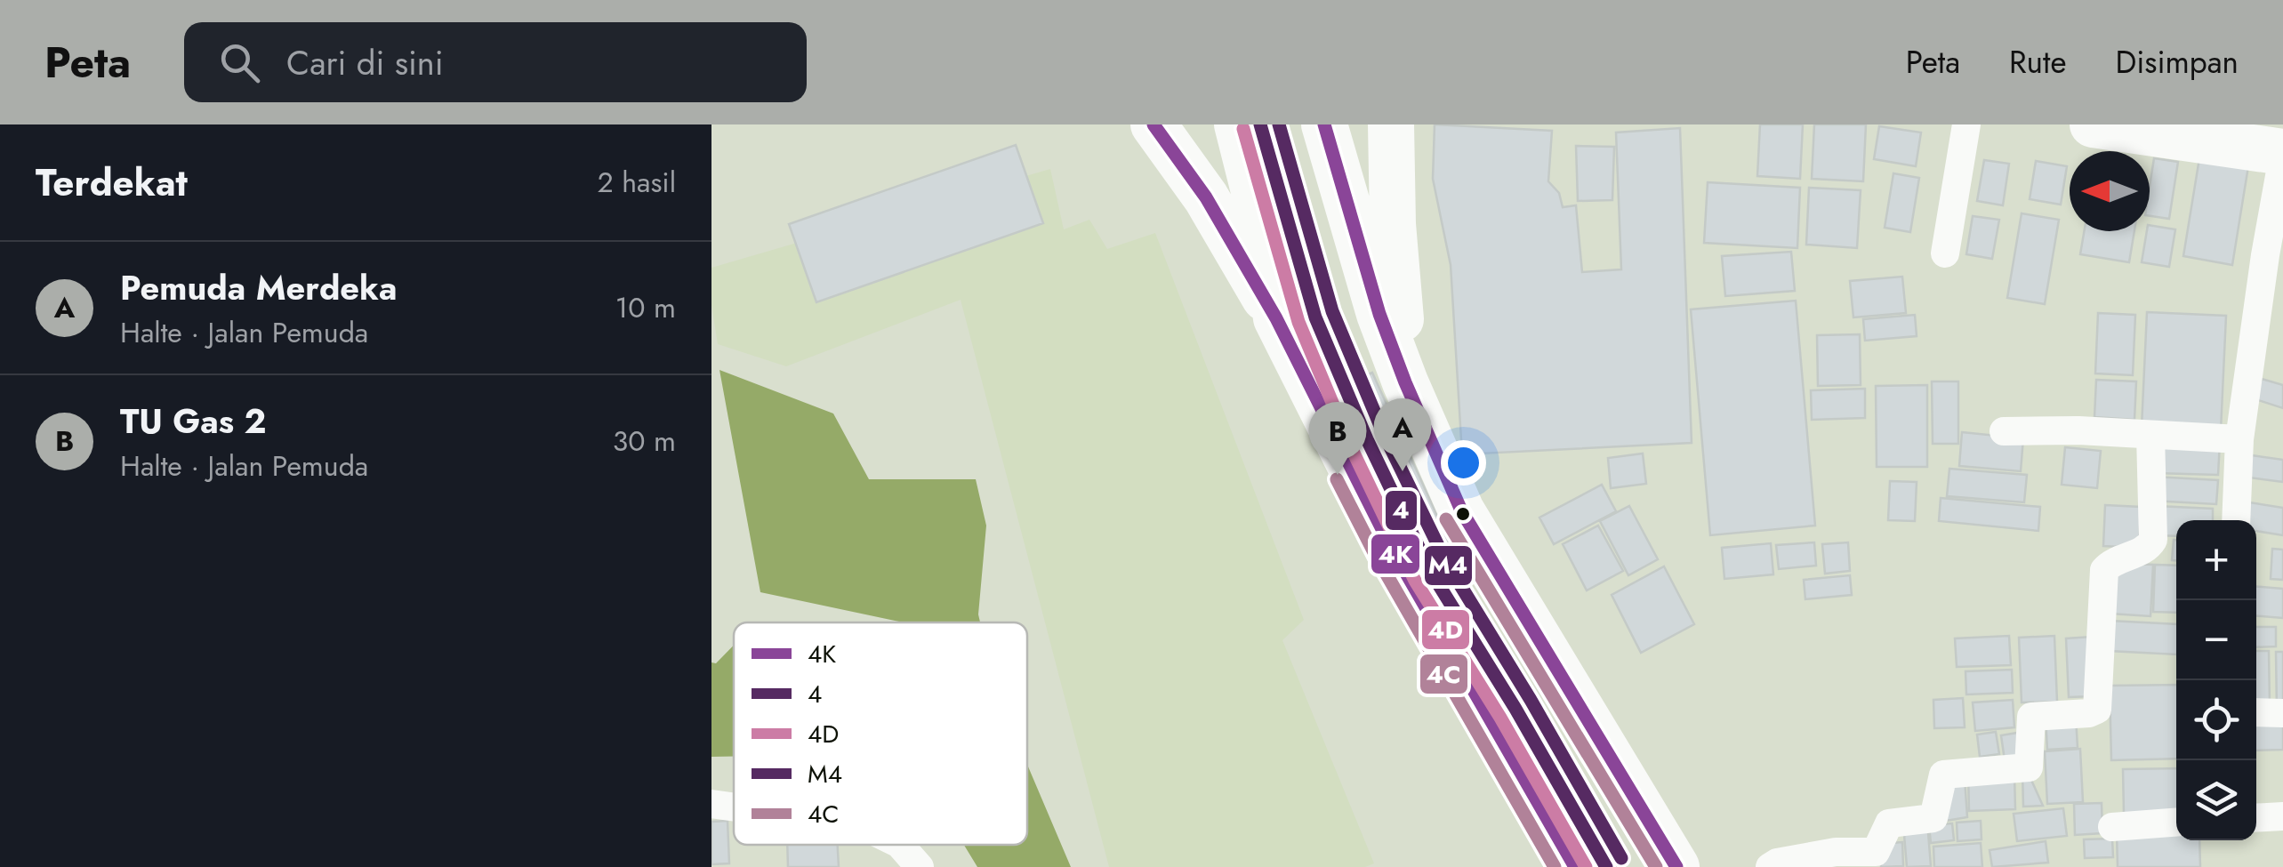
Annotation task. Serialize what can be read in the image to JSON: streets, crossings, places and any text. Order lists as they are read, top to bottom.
{
  "lines": [
    "transit line 4K",
    "transit line 4",
    "transit line M4",
    "transit line 4D",
    "transit line 4C"
  ],
  "legend": [
    "4K",
    "4",
    "4D",
    "M4",
    "4C"
  ],
  "north": "left",
  "page": {
    "header": "Peta",
    "search": "Cari di sini",
    "nav": ["Peta", "Rute", "Disimpan"],
    "heading": ["Terdekat", "2 hasil"],
    "list": [
      {
        "mark": "A",
        "name": "Pemuda Merdeka",
        "note": "Halte · Jalan Pemuda",
        "value": "10 m"
      },
      {
        "mark": "B",
        "name": "TU Gas 2",
        "note": "Halte · Jalan Pemuda",
        "value": "30 m"
      }
    ],
    "pins": ["A", "B"],
    "map_buttons": ["+", "−"]
  }
}
